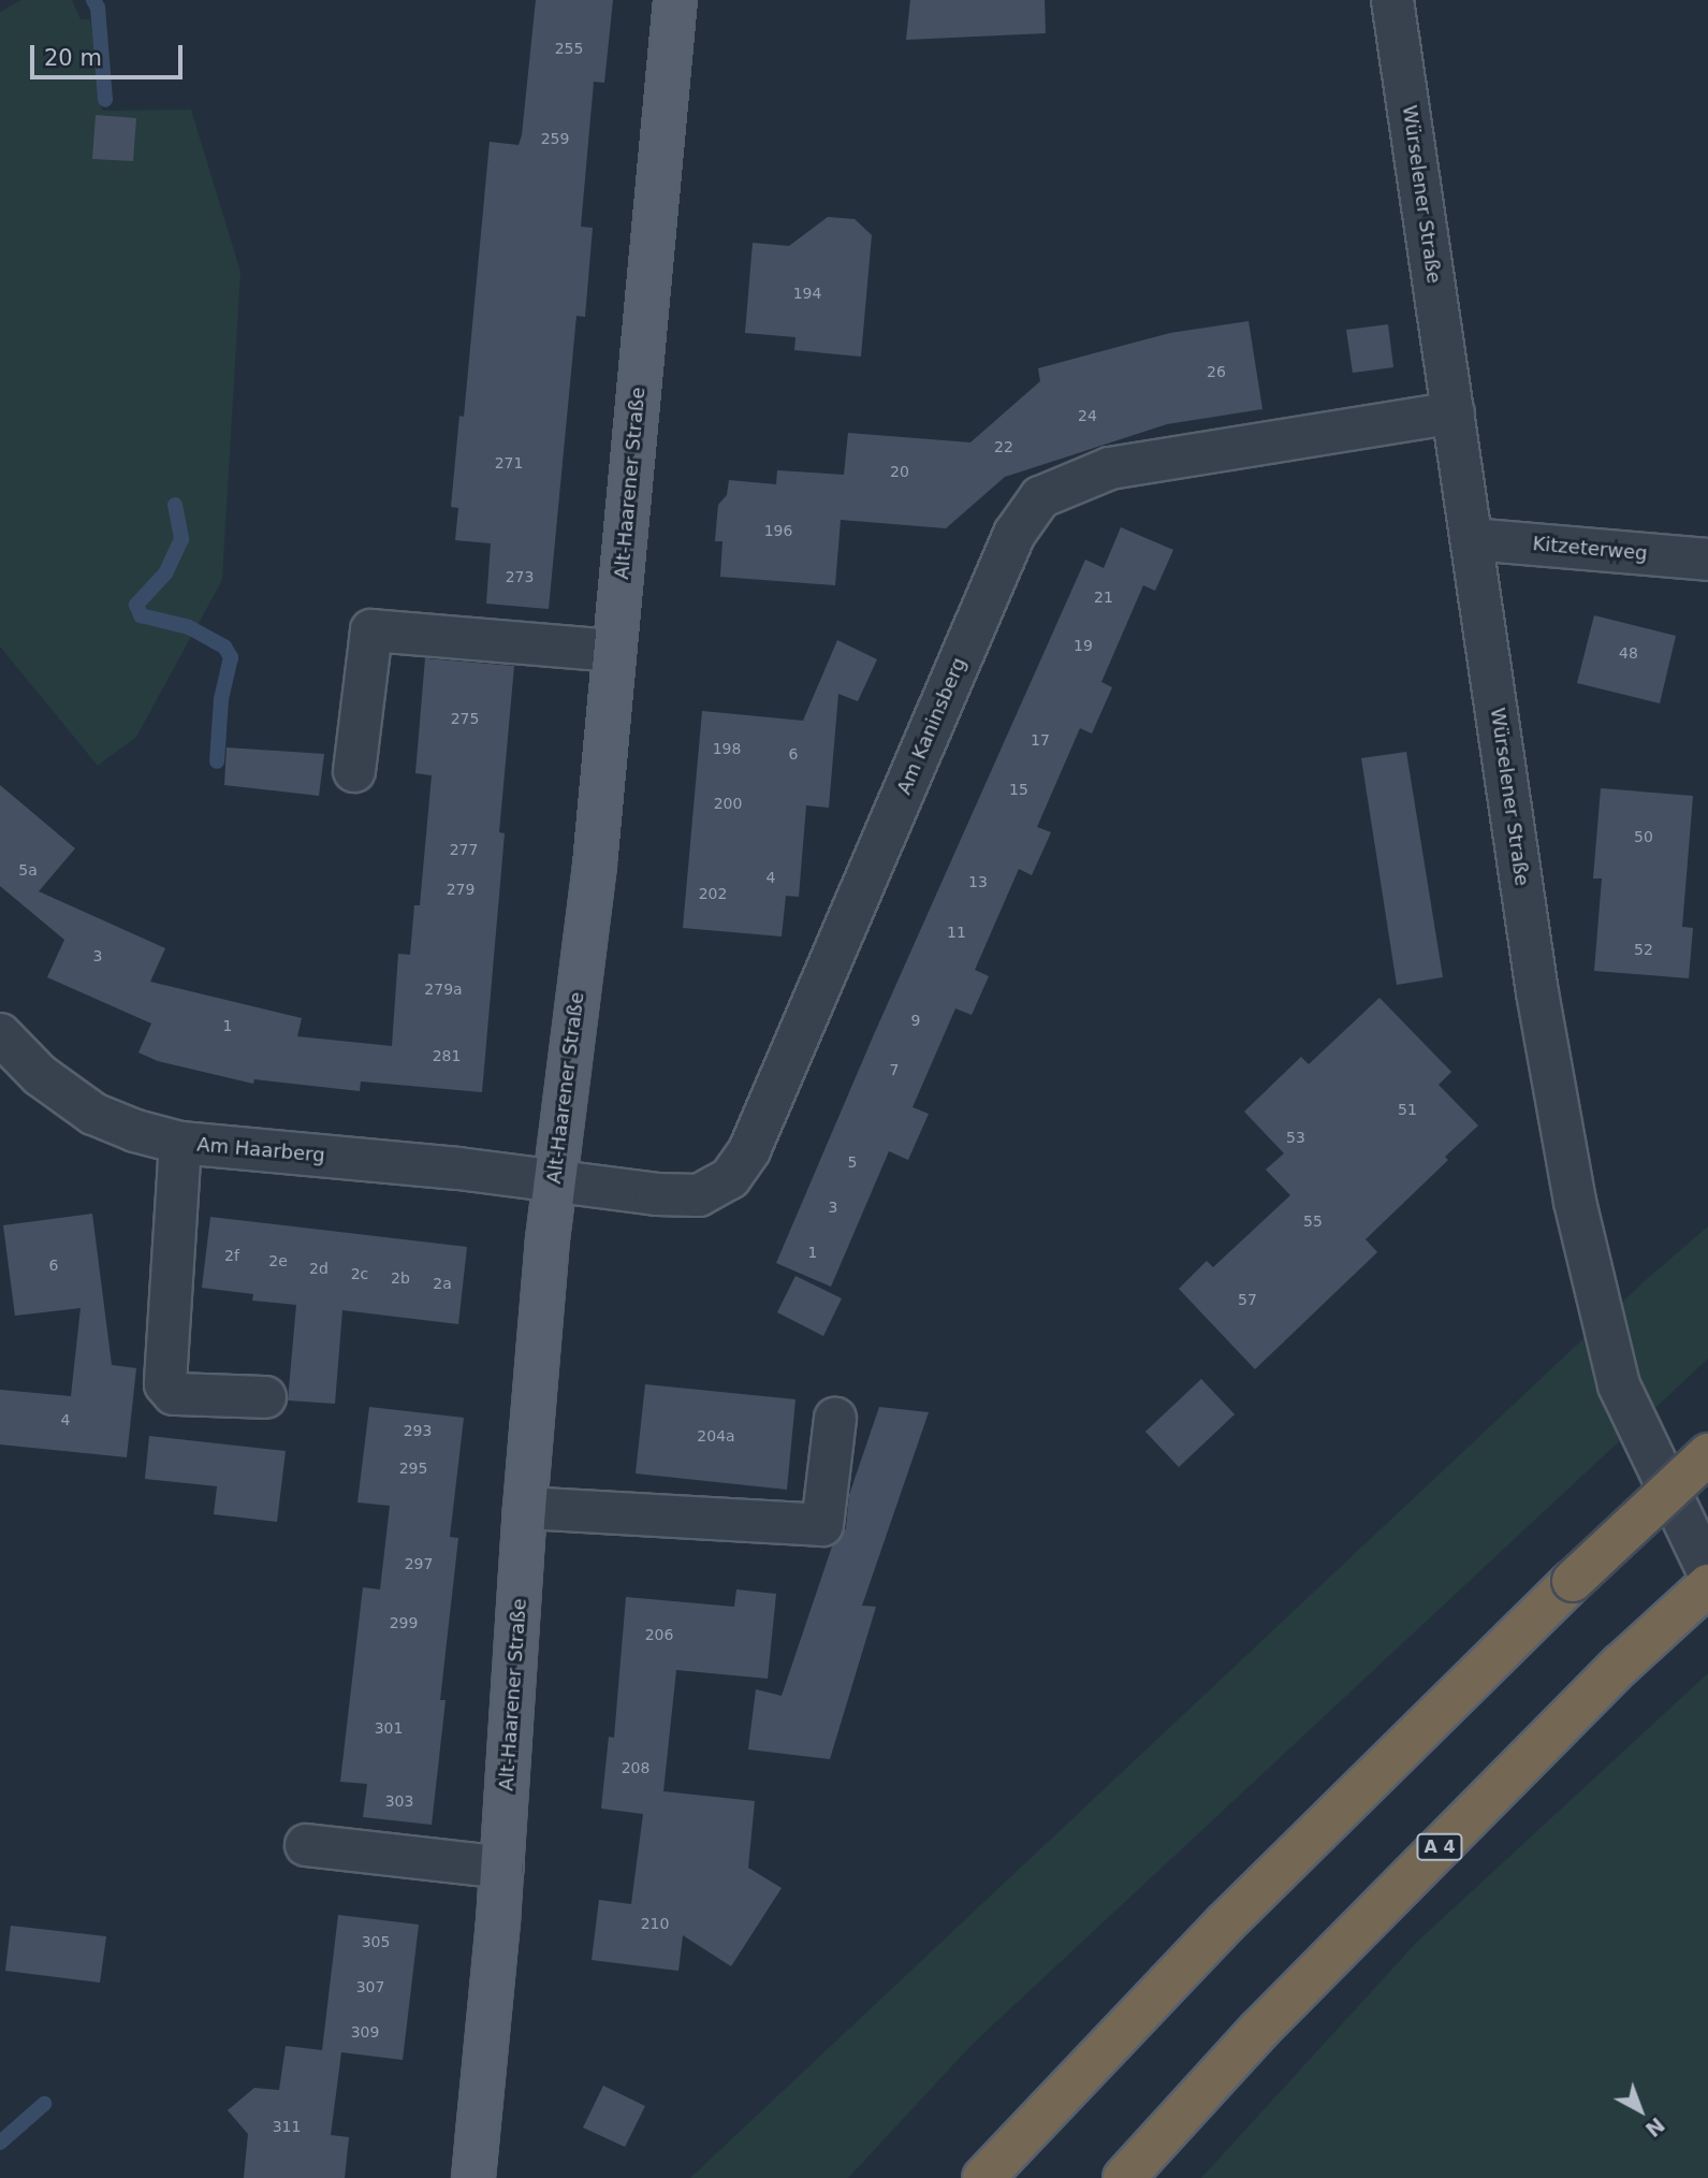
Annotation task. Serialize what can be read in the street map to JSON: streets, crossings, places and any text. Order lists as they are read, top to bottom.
{
  "streets": {
    "highway": ["A 4"],
    "main road": ["Alt-Haarener Straße"],
    "street": [
      "Würselener Straße",
      "Kitzeterweg",
      "Am Kaninsberg",
      "Am Haarberg"
    ]
  },
  "crossings": [
    ["Würselener Straße", "Kitzeterweg"],
    ["Würselener Straße", "Am Kaninsberg"],
    ["Alt-Haarener Straße", "Am Kaninsberg"],
    ["Alt-Haarener Straße", "Am Haarberg"],
    ["Am Kaninsberg", "Am Haarberg"]
  ],
  "house_numbers": [
    "255",
    "259",
    "194",
    "26",
    "24",
    "22",
    "271",
    "20",
    "196",
    "273",
    "21",
    "19",
    "48",
    "275",
    "17",
    "198",
    "6",
    "15",
    "200",
    "50",
    "277",
    "5a",
    "4",
    "13",
    "279",
    "202",
    "11",
    "52",
    "3",
    "279a",
    "9",
    "1",
    "281",
    "7",
    "51",
    "53",
    "5",
    "3",
    "55",
    "1",
    "2f",
    "2e",
    "6",
    "2d",
    "2c",
    "2b",
    "2a",
    "57",
    "4",
    "293",
    "204a",
    "295",
    "297",
    "299",
    "206",
    "301",
    "208",
    "303",
    "210",
    "305",
    "307",
    "309",
    "311"
  ],
  "scale_bar": "20 m",
  "north": "bottom right"
}
